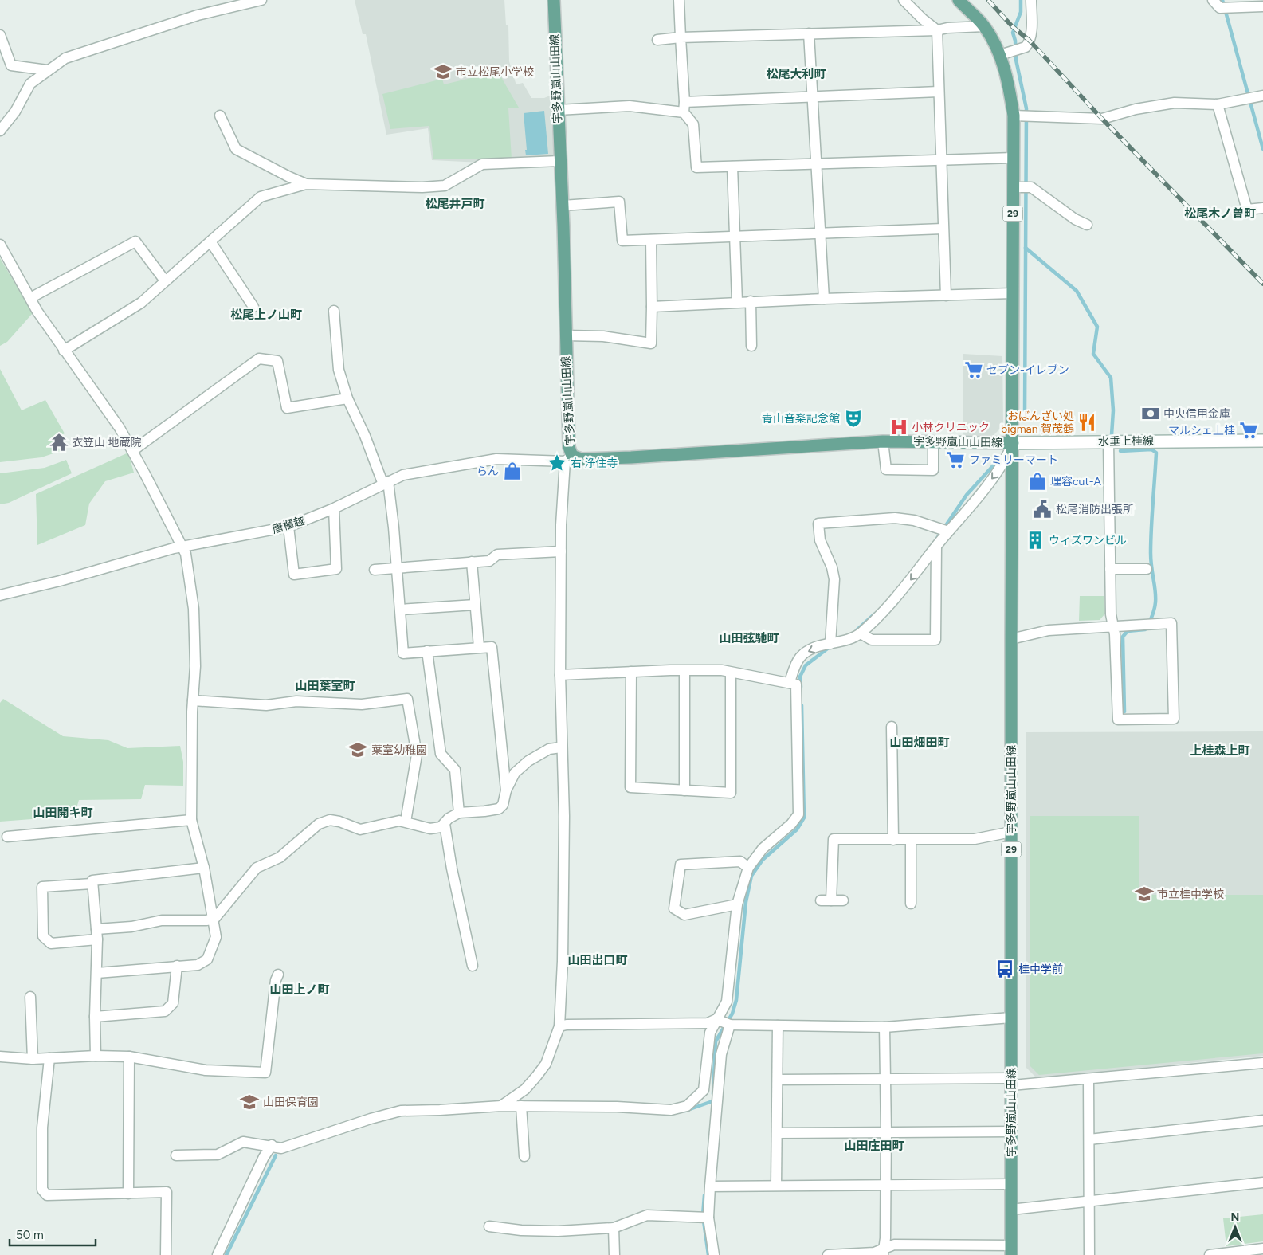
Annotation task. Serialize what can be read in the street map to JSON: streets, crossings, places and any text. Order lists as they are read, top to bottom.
{
  "streets": {
    "main road": ["宇多野嵐山山田線", "29", "水垂上桂線"],
    "street": ["唐櫃越"]
  },
  "crossings": [
    ["宇多野嵐山山田線", "水垂上桂線"],
    ["宇多野嵐山山田線", "唐櫃越"]
  ],
  "districts": [
    "松尾大利町",
    "松尾井戸町",
    "松尾木ノ曽町",
    "松尾上ノ山町",
    "山田弦馳町",
    "山田葉室町",
    "山田畑田町",
    "上桂森上町",
    "山田開キ町",
    "山田出口町",
    "山田上ノ町",
    "山田庄田町"
  ],
  "places": {
    "school or university": [
      "市立松尾小学校",
      "葉室幼稚園",
      "市立桂中学校",
      "山田保育園"
    ],
    "supermarket": ["セブン-イレブン", "マルシェ上桂", "ファミリーマート"],
    "bank": ["中央信用金庫"],
    "theatre": ["青山音楽記念館"],
    "restaurant": ["おばんざい処 bigman 賀茂鶴"],
    "hospital": ["小林クリニック"],
    "temple": ["衣笠山 地蔵院"],
    "place": ["右 浄住寺"],
    "shop": ["らん", "理容cut-A"],
    "public building": ["松尾消防出張所"],
    "building": ["ウィズワンビル"],
    "bus stop": ["桂中学前"]
  },
  "scale_bar": "50 m",
  "north": "top"
}
